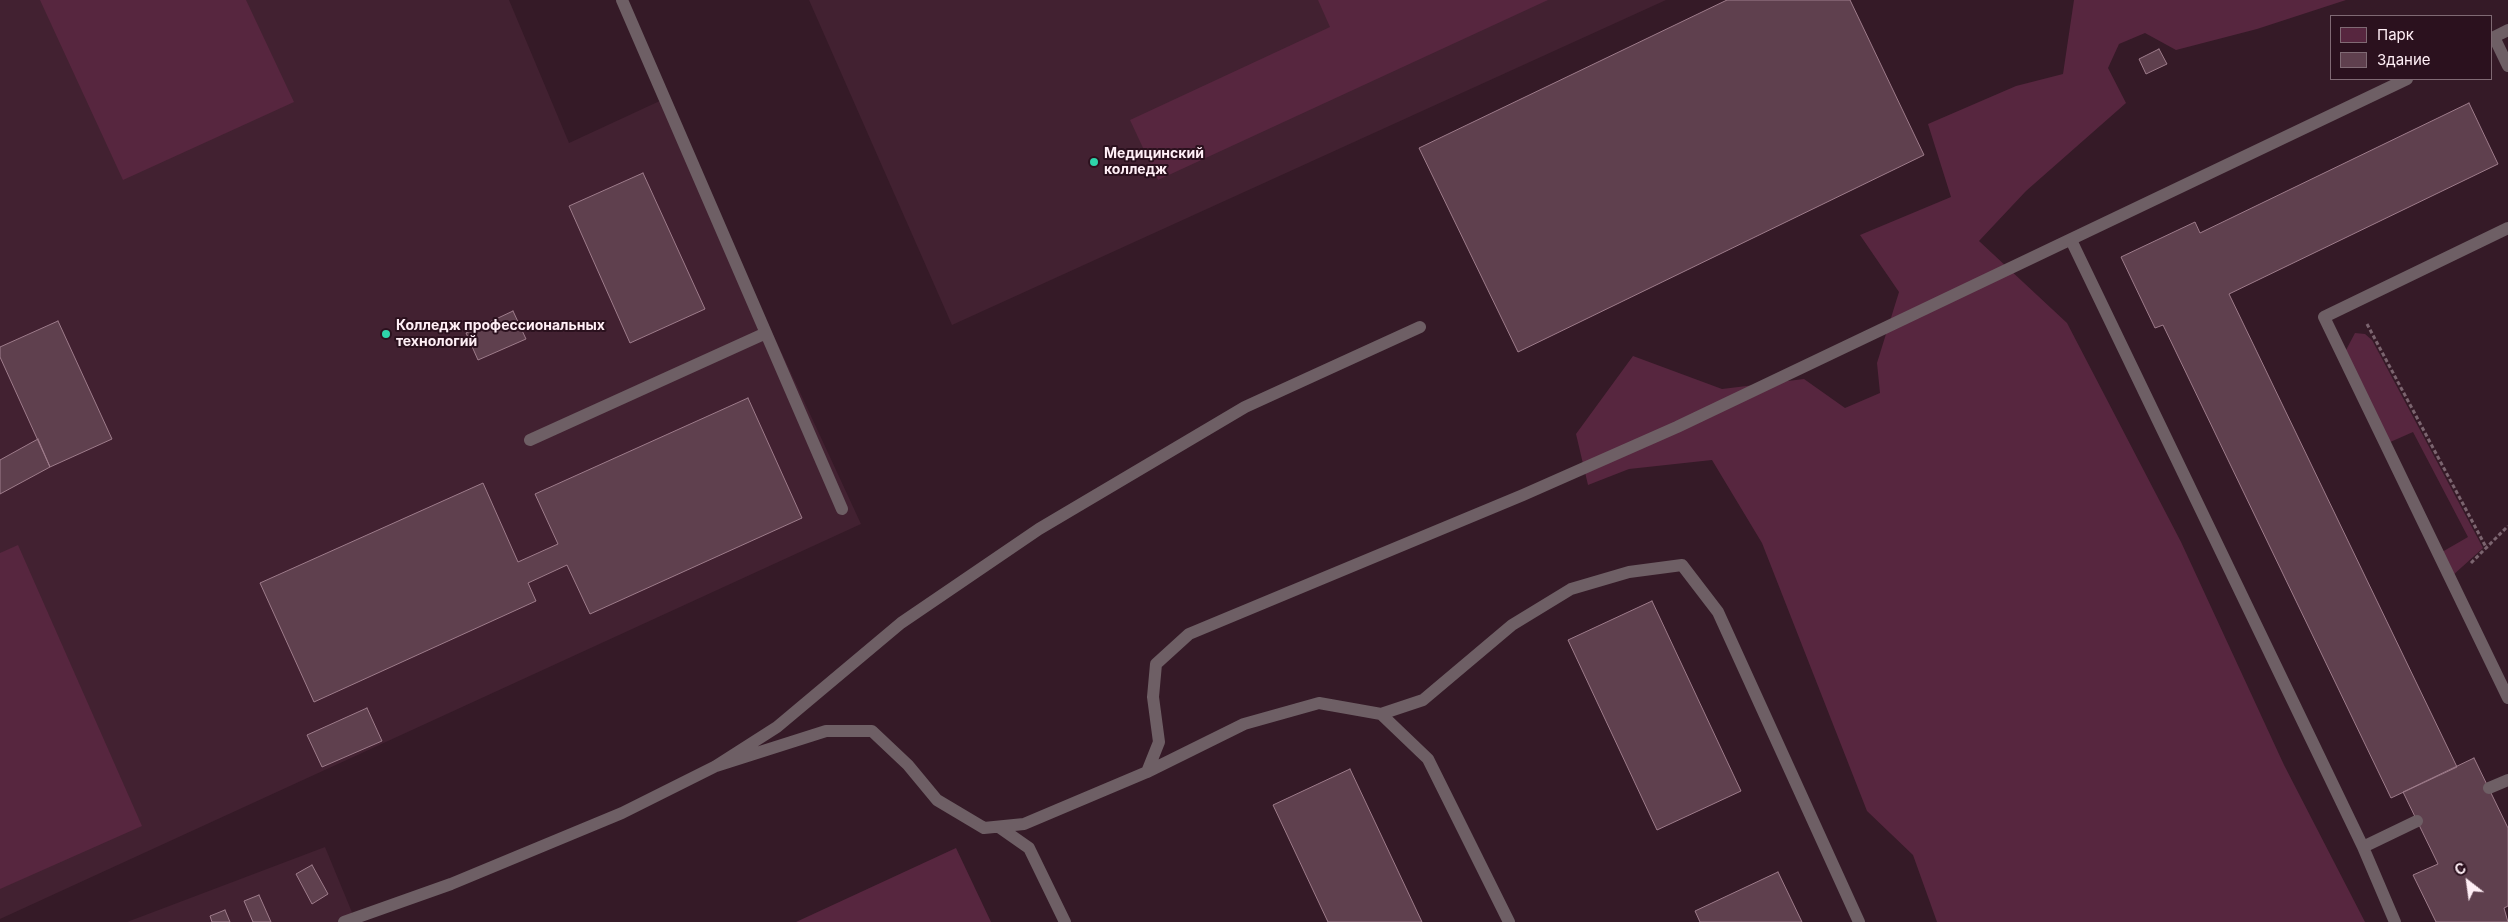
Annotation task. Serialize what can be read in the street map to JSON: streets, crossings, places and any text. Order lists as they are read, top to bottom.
{
  "places": ["Медицинский колледж", "Колледж профессиональных технологий"],
  "legend": ["Парк", "Здание"],
  "north": "top left"
}
